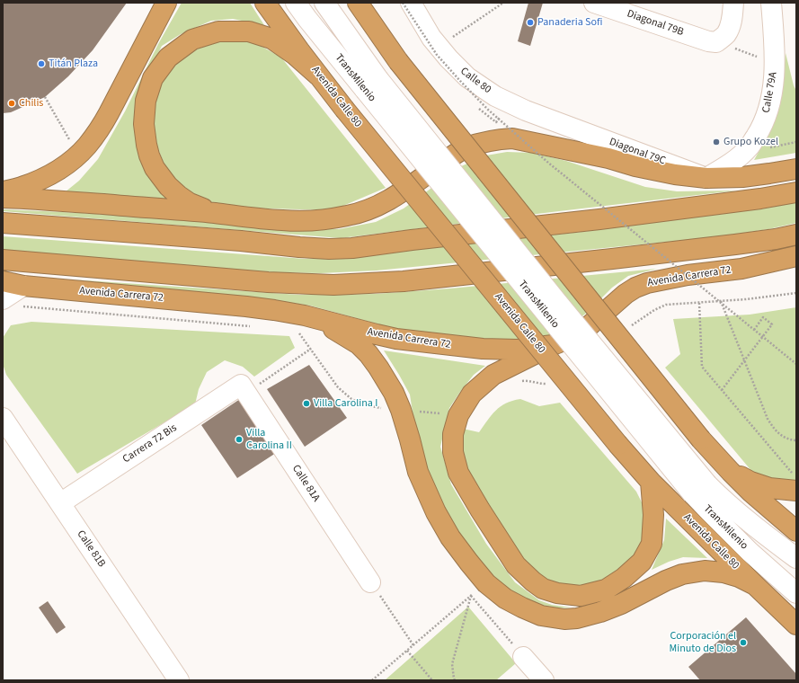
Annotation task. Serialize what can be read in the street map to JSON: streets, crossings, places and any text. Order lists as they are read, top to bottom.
{
  "streets": {
    "highway": ["Avenida Calle 80", "Avenida Carrera 72"],
    "street": [
      "Diagonal 79B",
      "TransMilenio",
      "Calle 80",
      "Calle 79A",
      "Diagonal 79C",
      "Carrera 72 Bis",
      "Calle 81A",
      "Calle 81B"
    ]
  },
  "crossings": [
    ["Calle 80", "Diagonal 79C"],
    ["Calle 79A", "Diagonal 79C"],
    ["Carrera 72 Bis", "Calle 81A"],
    ["Carrera 72 Bis", "Calle 81B"]
  ],
  "places": [
    "Panaderia Sofi",
    "Titán Plaza",
    "Chilis",
    "Grupo Kozel",
    "Villa Carolina I",
    "Villa Carolina II",
    "Corporación el Minuto de Dios"
  ]
}
